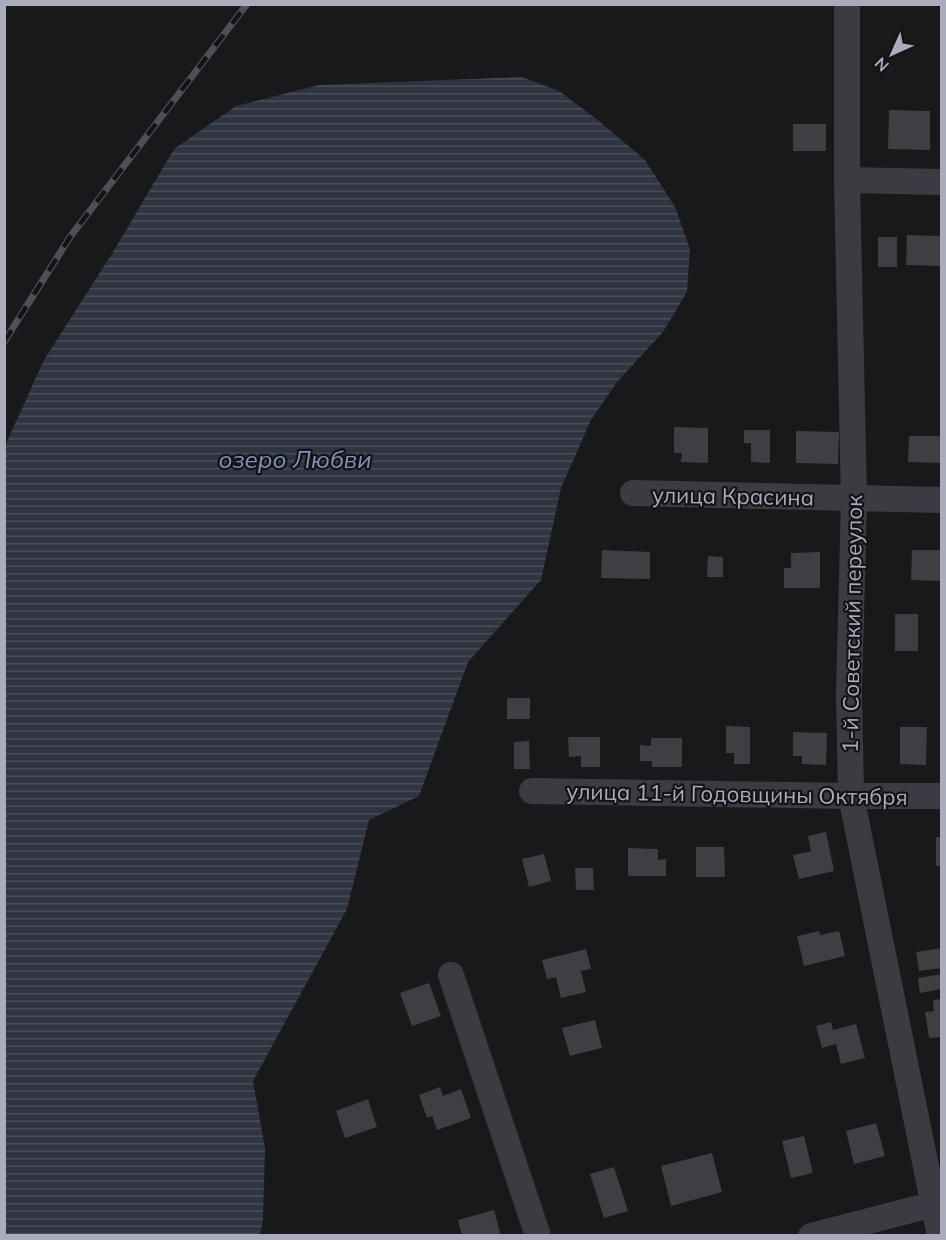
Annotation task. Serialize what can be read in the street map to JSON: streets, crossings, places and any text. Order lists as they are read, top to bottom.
{
  "streets": {
    "street": ["улица Красина", "1-й Советский переулок", "улица 11-й Годовщины Октября"]
  },
  "crossings": [
    ["улица Красина", "1-й Советский переулок"],
    ["1-й Советский переулок", "улица 11-й Годовщины Октября"]
  ],
  "water": ["озеро Любви"],
  "north": "bottom left"
}
